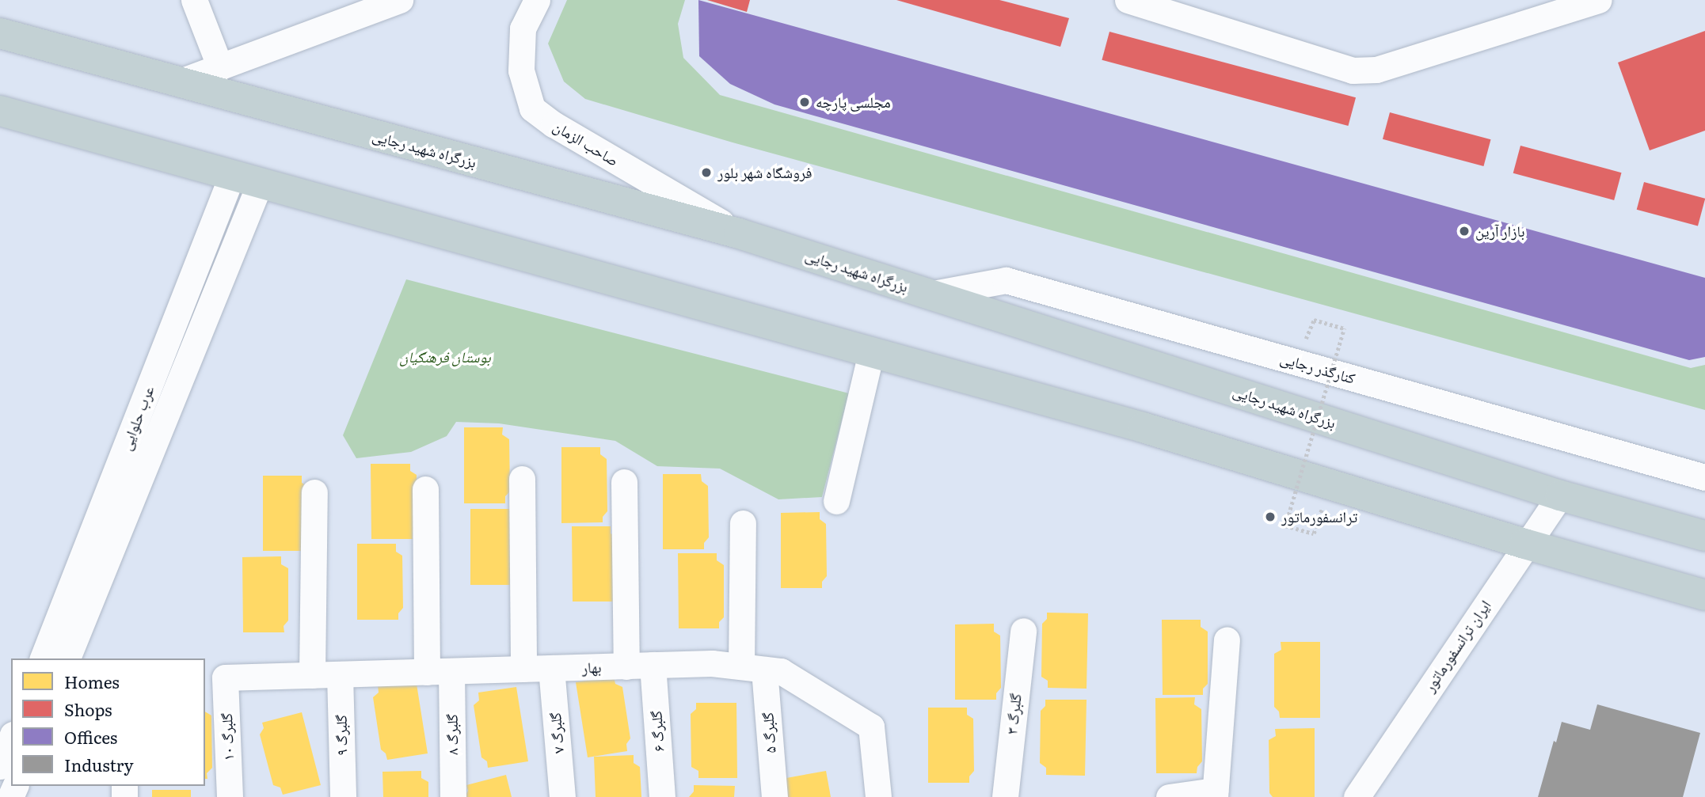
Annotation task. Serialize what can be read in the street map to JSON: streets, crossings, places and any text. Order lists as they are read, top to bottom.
{
  "streets": {
    "highway": ["بزرگراه شهید رجایی"],
    "street": [
      "صاحب الزمان",
      "کنارگذر رجایی",
      "عرب حلوایی",
      "ایران ترانسفورماتور",
      "بهار",
      "گلبرگ ۳",
      "گلبرگ ۶",
      "گلبرگ ۷",
      "گلبرگ ۵",
      "گلبرگ ۸",
      "گلبرگ ۹",
      "گلبرگ ۱۰"
    ]
  },
  "crossings": [
    ["صاحب الزمان", "بزرگراه شهید رجایی"],
    ["بزرگراه شهید رجایی", "کنارگذر رجایی"],
    ["بزرگراه شهید رجایی", "ایران ترانسفورماتور"],
    ["بهار", "گلبرگ ۶"],
    ["بهار", "گلبرگ ۷"],
    ["بهار", "گلبرگ ۵"],
    ["بهار", "گلبرگ ۸"],
    ["بهار", "گلبرگ ۹"],
    ["بهار", "گلبرگ ۱۰"]
  ],
  "parks": ["بوستان فرهنگیان"],
  "places": [
    "مجلسی پارچه",
    "فروشگاه شهر بلور",
    "بازار آرین",
    "ترانسفورماتور"
  ],
  "legend": [
    "Homes",
    "Shops",
    "Offices",
    "Industry"
  ]
}
